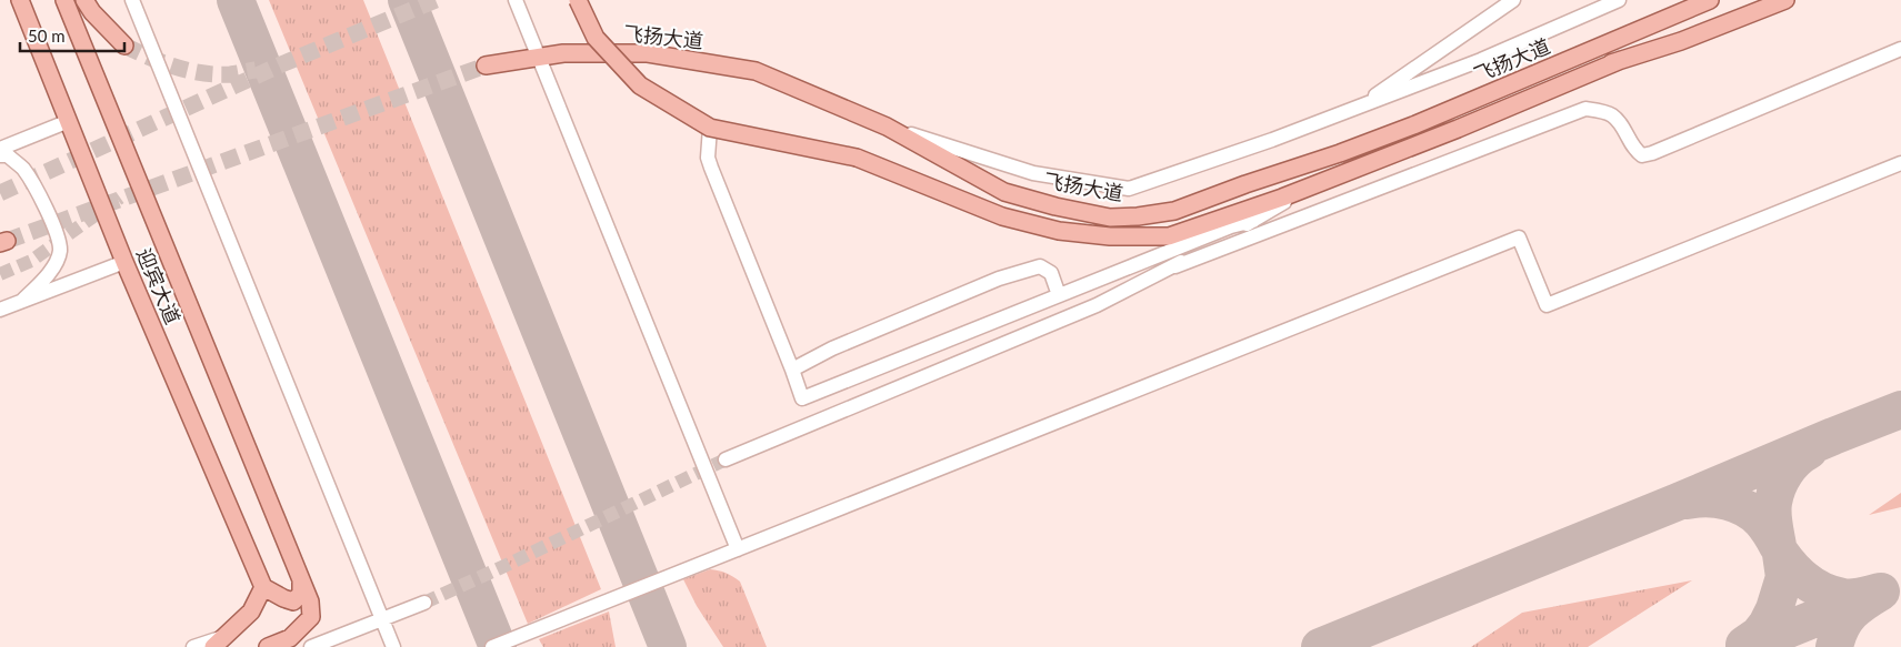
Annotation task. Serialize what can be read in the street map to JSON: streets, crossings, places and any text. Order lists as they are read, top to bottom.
{
  "streets": {
    "main road": ["飞扬大道", "迎宾大道"]
  },
  "scale_bar": "50 m"
}
